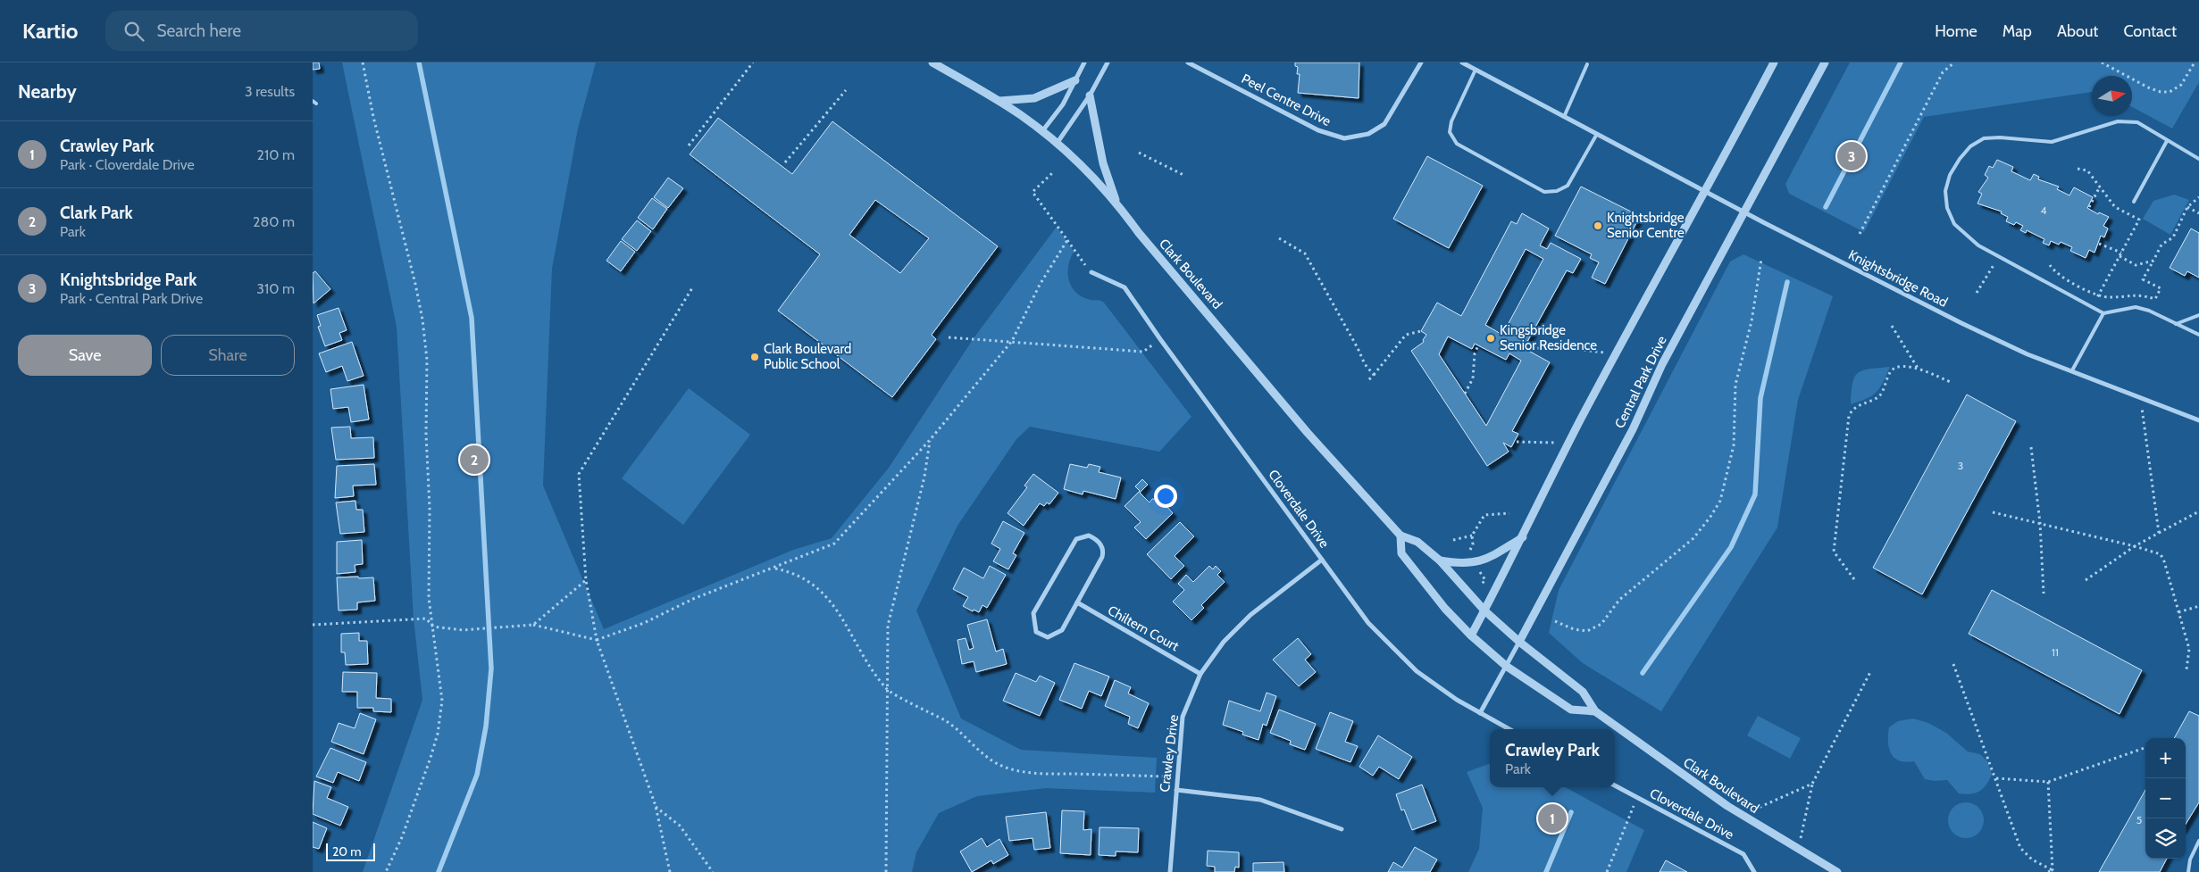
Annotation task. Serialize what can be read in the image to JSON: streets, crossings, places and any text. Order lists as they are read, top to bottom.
{
  "streets": {
    "street": [
      "Peel Centre Drive",
      "Clark Boulevard",
      "Knightsbridge Road",
      "Central Park Drive",
      "Cloverdale Drive",
      "Chiltern Court",
      "Crawley Drive"
    ]
  },
  "crossings": [
    ["Clark Boulevard", "Central Park Drive"],
    ["Knightsbridge Road", "Central Park Drive"],
    ["Central Park Drive", "Cloverdale Drive"],
    ["Cloverdale Drive", "Crawley Drive"],
    ["Chiltern Court", "Crawley Drive"]
  ],
  "places": ["Knightsbridge Senior Centre", "Kingsbridge Senior Residence", "Clark Boulevard Public School"],
  "house_numbers": [
    "4",
    "3",
    "11",
    "5"
  ],
  "scale_bar": "20 m",
  "north": "right",
  "page": {
    "header": "Kartio",
    "search": "Search here",
    "nav": [
      "Home",
      "Map",
      "About",
      "Contact"
    ],
    "heading": ["Nearby", "3 results"],
    "list": [
      {
        "mark": "1",
        "name": "Crawley Park",
        "note": "Park · Cloverdale Drive",
        "value": "210 m"
      },
      {
        "mark": "2",
        "name": "Clark Park",
        "note": "Park",
        "value": "280 m"
      },
      {
        "mark": "3",
        "name": "Knightsbridge Park",
        "note": "Park · Central Park Drive",
        "value": "310 m"
      }
    ],
    "pins": ["3", "2", "1"],
    "buttons": ["Save", "Share"],
    "popup": ["Crawley Park", "Park"],
    "map_buttons": ["+", "−"],
    "scale": "20 m"
  }
}
